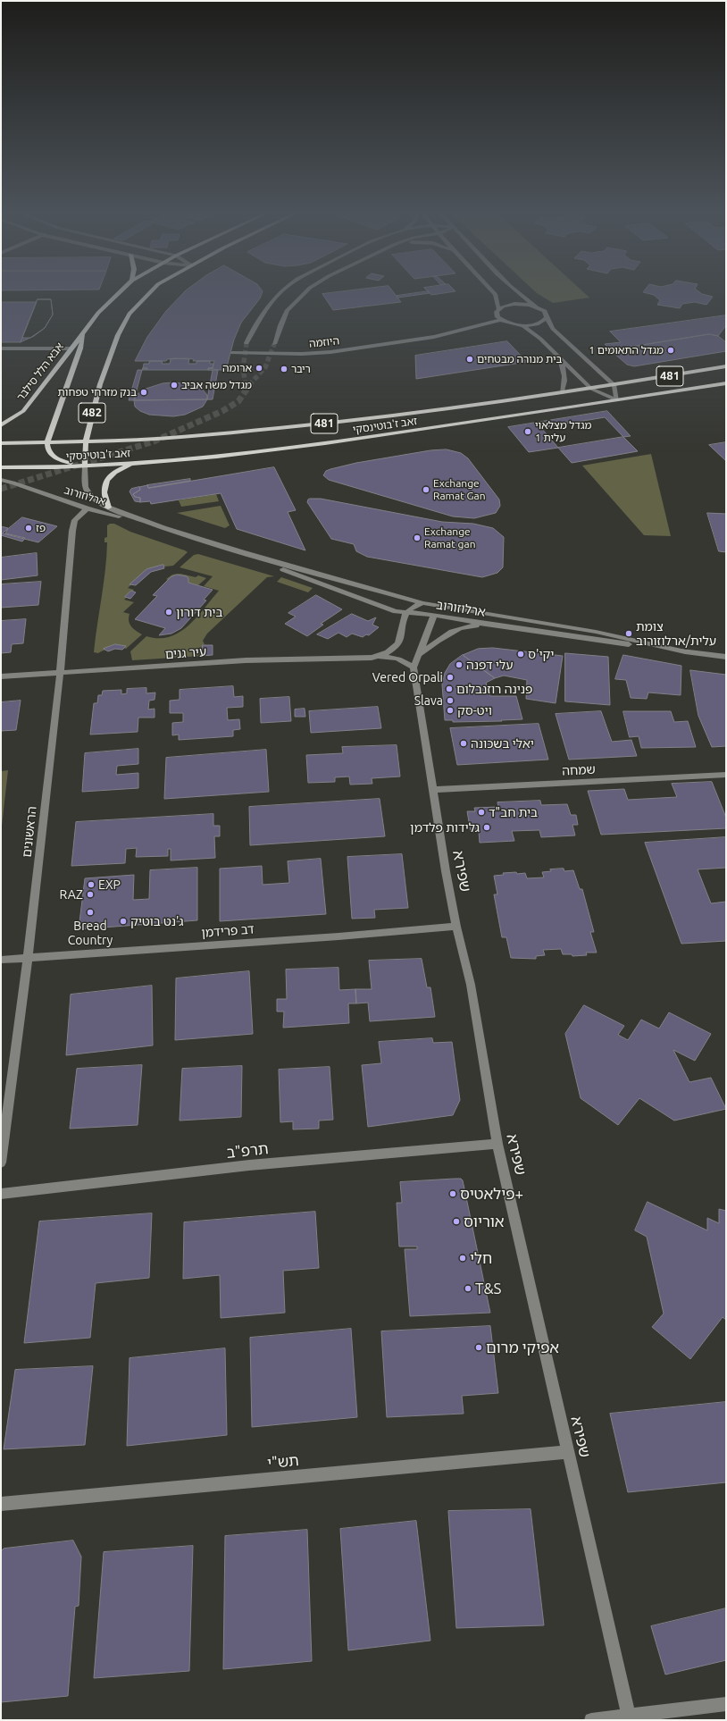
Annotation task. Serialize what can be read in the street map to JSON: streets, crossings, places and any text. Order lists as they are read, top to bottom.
{
  "streets": {
    "main road": [
      "אבא הלל סילבר",
      "481",
      "482",
      "זאב ז'בוטינסקי"
    ],
    "street": [
      "היוזמה",
      "ארלוזורוב",
      "עיר גנים",
      "שמחה",
      "הראשונים",
      "שפירא",
      "דב פרידמן",
      "תרפ\"ב",
      "תש\"י"
    ]
  },
  "crossings": [
    ["482", "זאב ז'בוטינסקי"],
    ["482", "ארלוזורוב"],
    ["זאב ז'בוטינסקי", "ארלוזורוב"],
    ["ארלוזורוב", "עיר גנים"],
    ["ארלוזורוב", "הראשונים"],
    ["ארלוזורוב", "שפירא"],
    ["עיר גנים", "הראשונים"],
    ["עיר גנים", "שפירא"],
    ["שמחה", "שפירא"],
    ["הראשונים", "דב פרידמן"],
    ["שפירא", "דב פרידמן"],
    ["שפירא", "תרפ\"ב"],
    ["שפירא", "תש\"י"]
  ],
  "places": [
    "מגדל התאומים 1",
    "בית מנורה מבטחים",
    "ארומה",
    "ריבר",
    "מגדל משה אביב",
    "בנק מזרחי טפחות",
    "מגדל מצלאוי עלית 1",
    "Exchange Ramat Gan",
    "פז",
    "Exchange Ramat gan",
    "בית דורון",
    "צומת עלית/ארלוזורוב",
    "יקי'ס",
    "עלי דפנה",
    "Vered Orpali",
    "פנינה רוזנבלום",
    "Slava",
    "ויט-סק",
    "יאלי בשכונה",
    "בית חב\"ד",
    "גלידות פלדמן",
    "EXP",
    "RAZ",
    "Bread Country",
    "ג'נט בוטיק",
    "פילאטיס+",
    "אוריוס",
    "חלי",
    "T&S",
    "אפיקי מרום"
  ]
}
